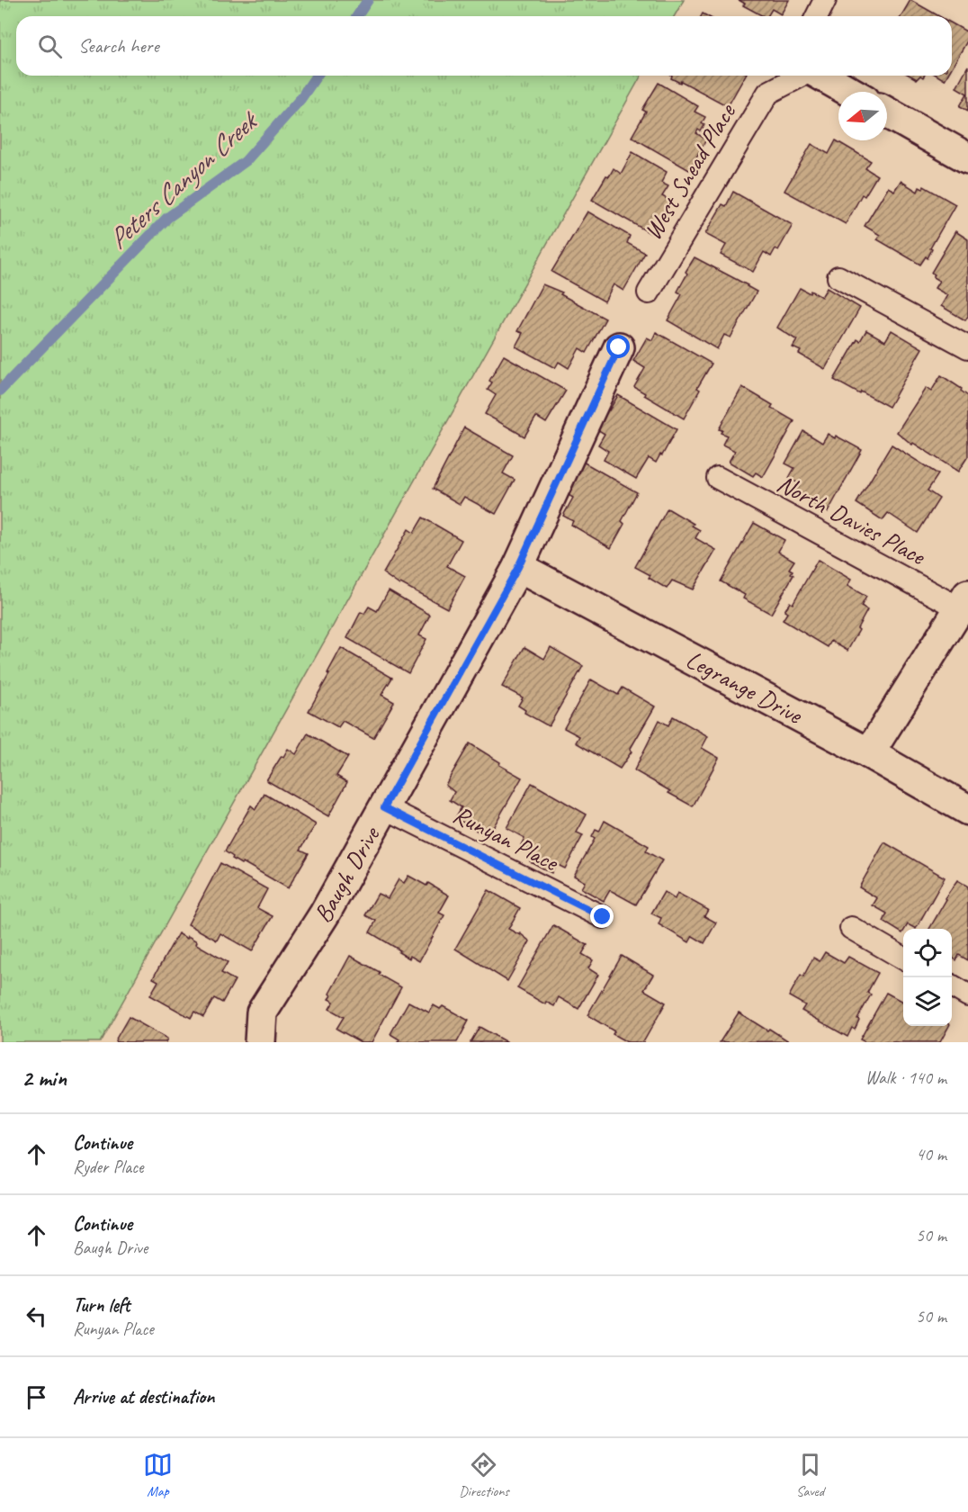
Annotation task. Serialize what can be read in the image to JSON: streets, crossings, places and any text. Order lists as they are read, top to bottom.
{
  "streets": {
    "street": ["Legrange Drive", "Baugh Drive"],
    "lane": ["West Snead Place", "North Davies Place", "Runyan Place"]
  },
  "crossings": [
    ["Legrange Drive", "Baugh Drive"],
    ["Runyan Place", "Baugh Drive"]
  ],
  "water": ["Peters Canyon Creek"],
  "north": "left",
  "page": {
    "search": "Search here",
    "heading": ["2 min", "Walk · 140 m"],
    "list": [
      ["Continue", "Ryder Place", "40 m"],
      ["Continue", "Baugh Drive", "50 m"],
      ["Turn left", "Runyan Place", "50 m"],
      "Arrive at destination"
    ],
    "nav": ["Map", "Directions", "Saved"]
  }
}
